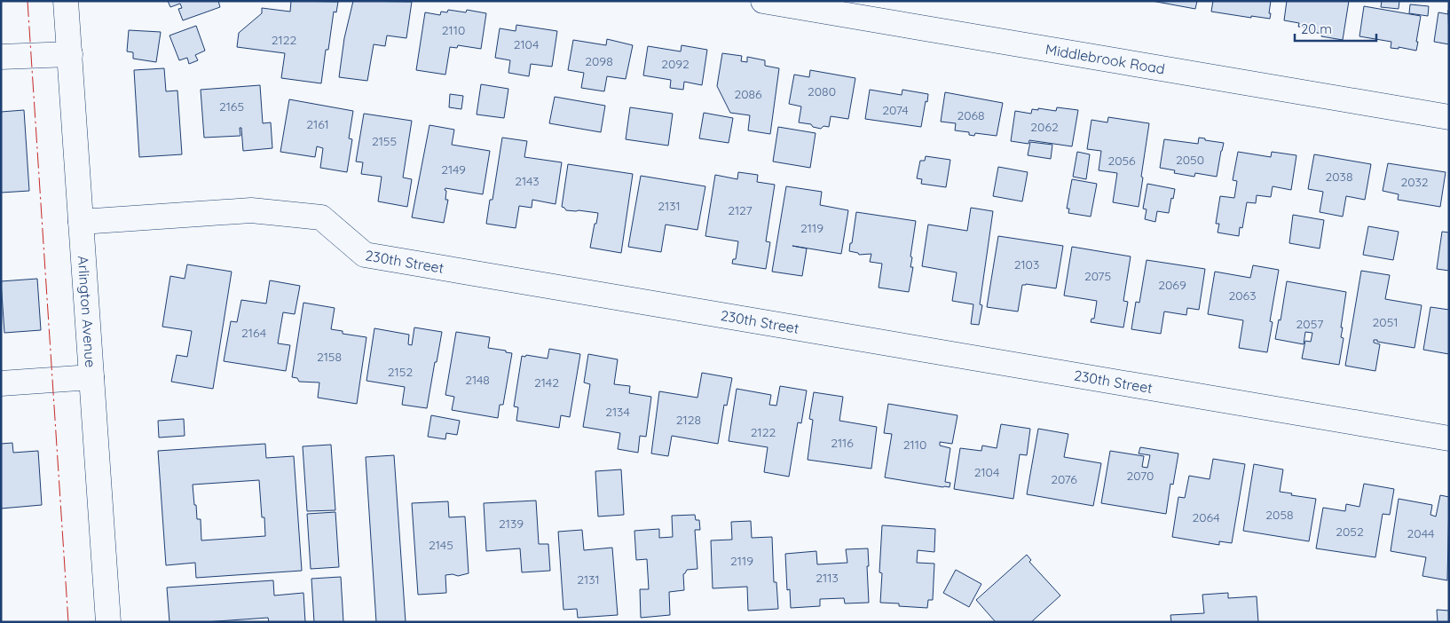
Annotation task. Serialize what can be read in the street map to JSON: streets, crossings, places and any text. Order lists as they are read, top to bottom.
{
  "streets": {
    "street": ["Middlebrook Road", "230th Street", "Arlington Avenue"]
  },
  "crossings": [
    ["230th Street", "Arlington Avenue"]
  ],
  "house_numbers": [
    "2110",
    "2122",
    "2104",
    "2098",
    "2092",
    "2080",
    "2086",
    "2165",
    "2074",
    "2068",
    "2161",
    "2062",
    "2155",
    "2050",
    "2056",
    "2149",
    "2038",
    "2143",
    "2032",
    "2131",
    "2127",
    "2119",
    "2103",
    "2075",
    "2069",
    "2063",
    "2051",
    "2057",
    "2164",
    "2158",
    "2152",
    "2148",
    "2142",
    "2134",
    "2128",
    "2122",
    "2116",
    "2110",
    "2104",
    "2070",
    "2076",
    "2058",
    "2064",
    "2139",
    "2052",
    "2044",
    "2145",
    "2119",
    "2113",
    "2131"
  ],
  "scale_bar": "20 m"
}
